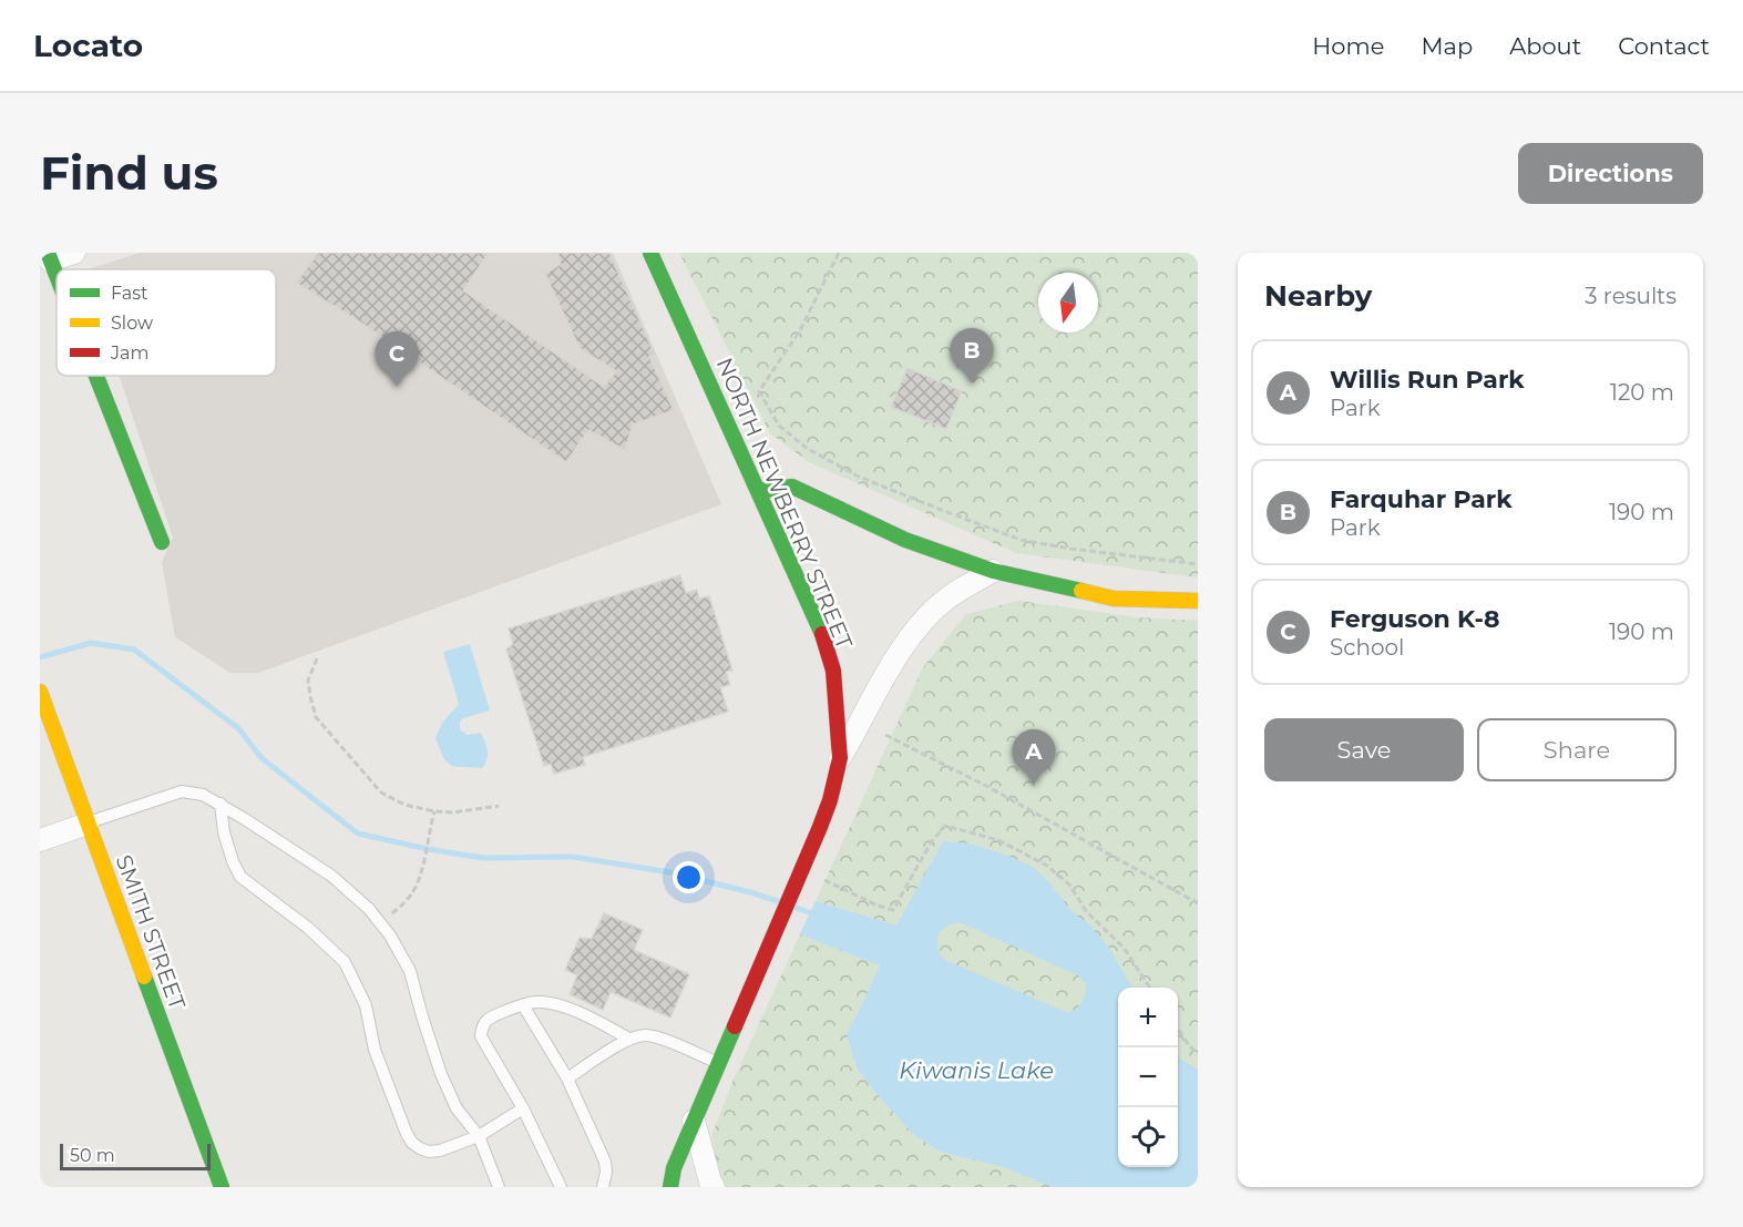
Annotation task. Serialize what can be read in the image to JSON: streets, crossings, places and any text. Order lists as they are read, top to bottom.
{
  "streets": {
    "street": ["NORTH NEWBERRY STREET", "SMITH STREET"]
  },
  "water": ["Kiwanis Lake"],
  "legend": ["Fast", "Slow", "Jam"],
  "scale_bar": "50 m",
  "north": "bottom",
  "page": {
    "header": "Locato",
    "nav": [
      "Home",
      "Map",
      "About",
      "Contact"
    ],
    "buttons": [
      "Directions",
      ["Save", "Share"]
    ],
    "title": "Find us",
    "heading": ["Nearby", "3 results"],
    "pins": ["B", "C", "A"],
    "list": [
      {
        "mark": "A",
        "name": "Willis Run Park",
        "note": "Park",
        "value": "120 m"
      },
      {
        "mark": "B",
        "name": "Farquhar Park",
        "note": "Park",
        "value": "190 m"
      },
      {
        "mark": "C",
        "name": "Ferguson K-8",
        "note": "School",
        "value": "190 m"
      }
    ],
    "map_buttons": ["+", "−"],
    "scale": "50 m"
  }
}
